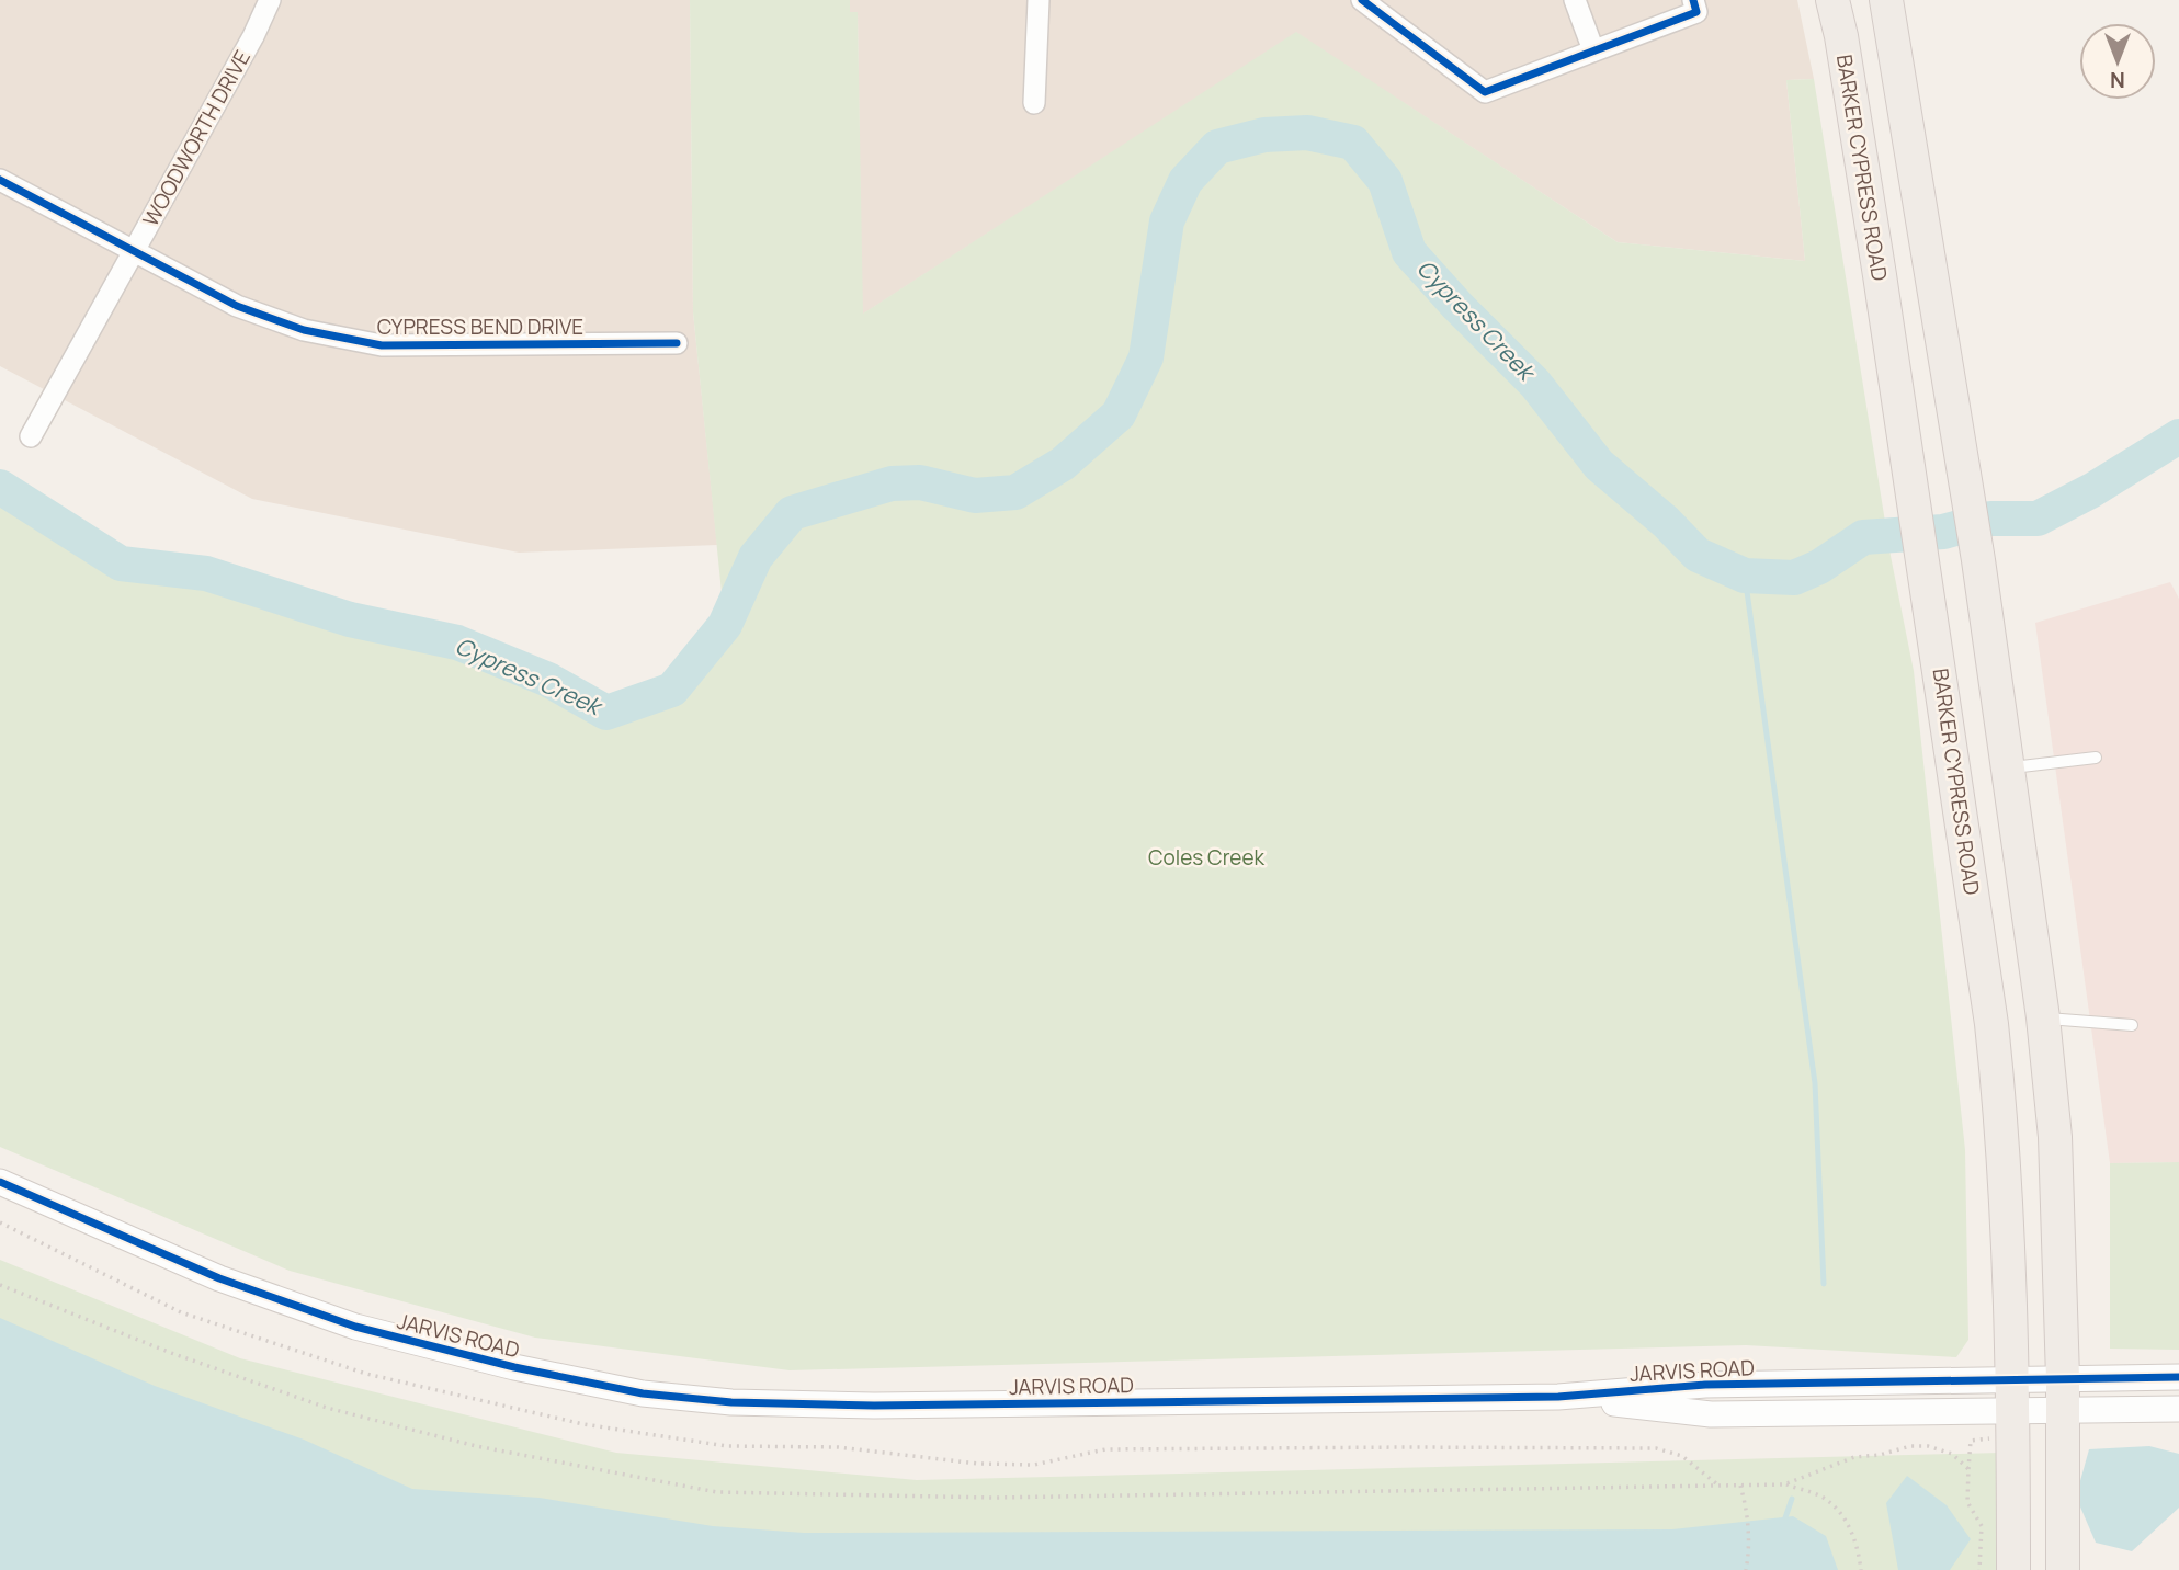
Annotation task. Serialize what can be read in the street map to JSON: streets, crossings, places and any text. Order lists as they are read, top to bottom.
{
  "streets": {
    "main road": ["BARKER CYPRESS ROAD"],
    "street": ["WOODWORTH DRIVE", "CYPRESS BEND DRIVE", "JARVIS ROAD"]
  },
  "crossings": [
    ["WOODWORTH DRIVE", "CYPRESS BEND DRIVE"],
    ["BARKER CYPRESS ROAD", "JARVIS ROAD"]
  ],
  "water": ["Cypress Creek"],
  "parks": ["Coles Creek"],
  "north": "bottom"
}
